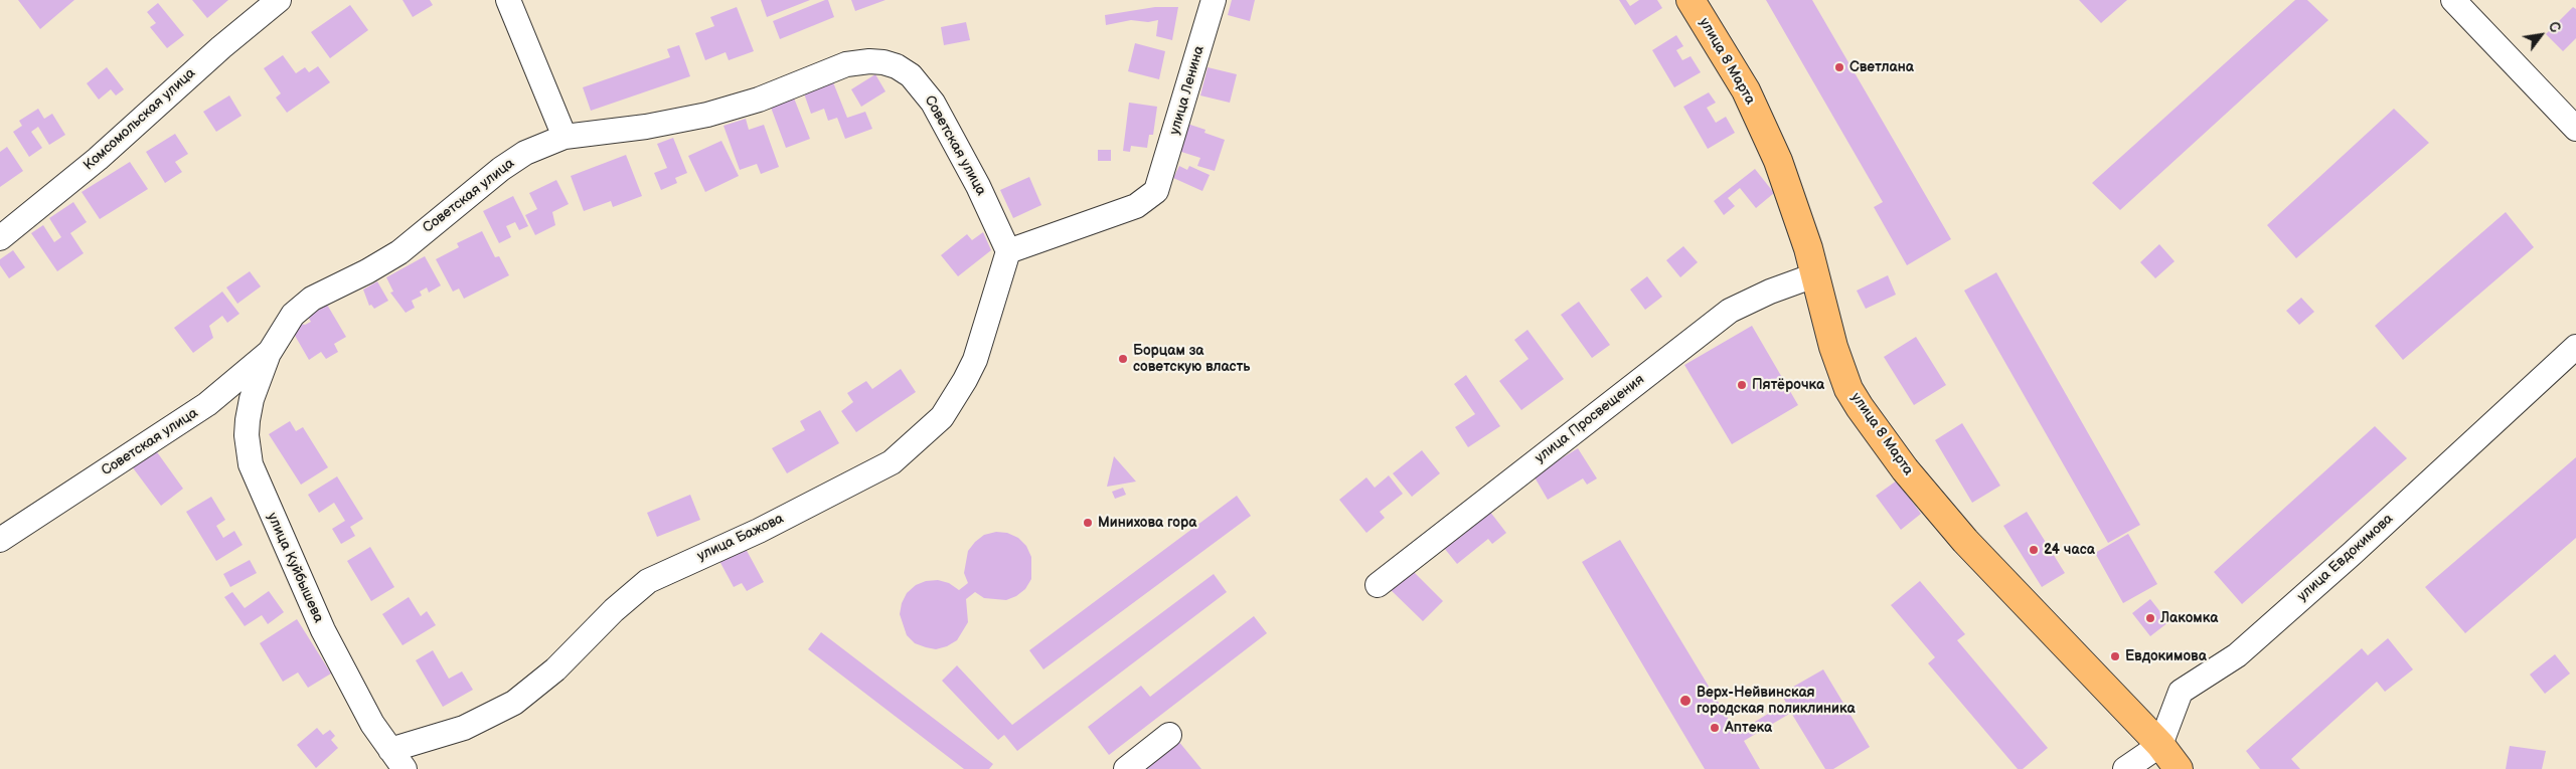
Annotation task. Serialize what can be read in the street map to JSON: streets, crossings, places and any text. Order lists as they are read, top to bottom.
{
  "streets": {
    "main road": ["улица 8 Марта"],
    "street": [
      "улица Ленина",
      "Комсомольская улица",
      "Советская улица",
      "улица Просвещения",
      "улица Бажова",
      "улица Евдокимова",
      "улица Куйбышева"
    ]
  },
  "crossings": [
    ["улица 8 Марта", "улица Просвещения"],
    ["улица 8 Марта", "улица Евдокимова"],
    ["улица Ленина", "Советская улица"],
    ["улица Ленина", "улица Бажова"],
    ["Советская улица", "улица Бажова"],
    ["Советская улица", "улица Куйбышева"],
    ["улица Бажова", "улица Куйбышева"]
  ],
  "places": [
    "Светлана",
    "Борцам за советскую власть",
    "Пятёрочка",
    "Минихова гора",
    "24 часа",
    "Лакомка",
    "Евдокимова",
    "Верх-Нейвинская городская поликлиника",
    "Аптека"
  ],
  "north": "top right"
}
